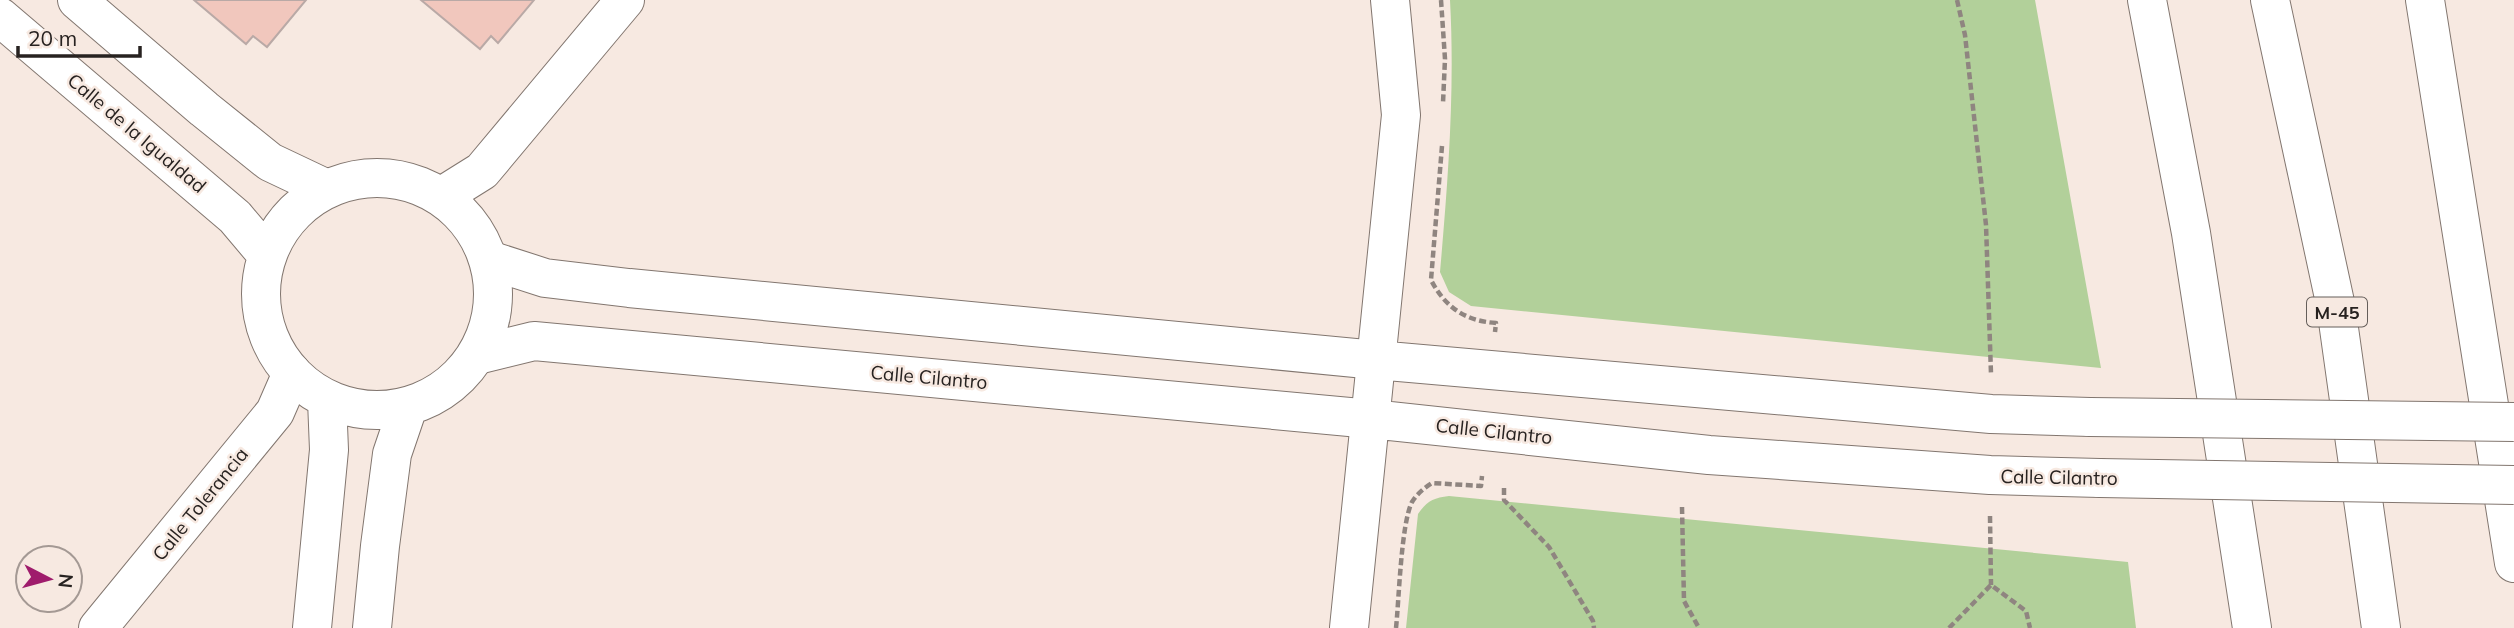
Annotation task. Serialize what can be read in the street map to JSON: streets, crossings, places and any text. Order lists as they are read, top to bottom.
{
  "streets": {
    "main road": [
      "Calle de la Igualdad",
      "M-45",
      "Calle Cilantro",
      "Calle Tolerancia"
    ]
  },
  "crossings": [
    ["Calle de la Igualdad", "Calle Cilantro"],
    ["Calle de la Igualdad", "Calle Tolerancia"],
    ["Calle Cilantro", "Calle Tolerancia"]
  ],
  "scale_bar": "20 m",
  "north": "right"
}
